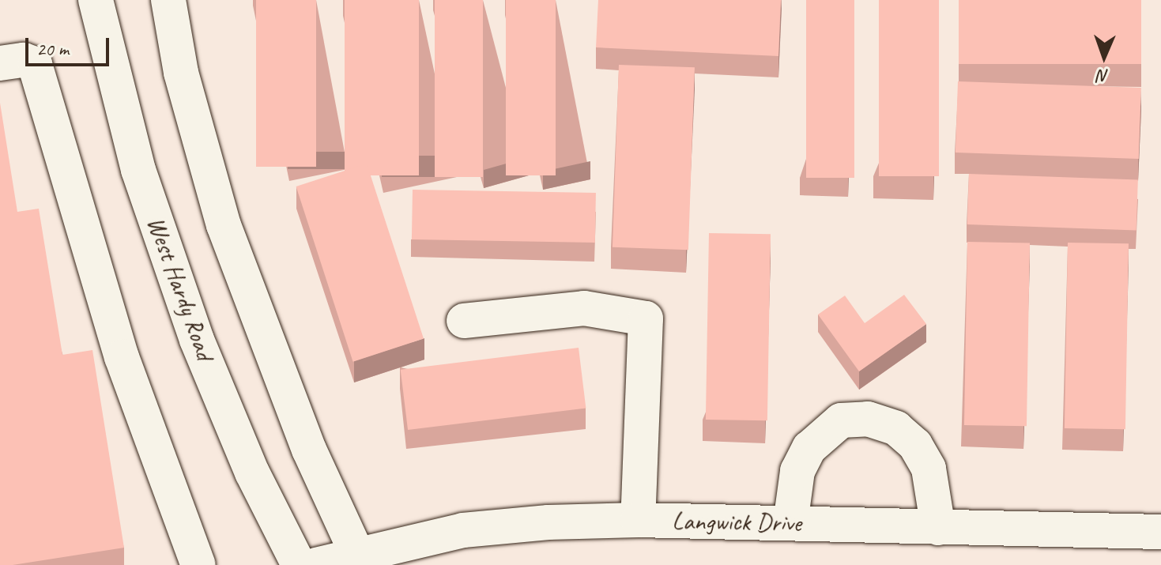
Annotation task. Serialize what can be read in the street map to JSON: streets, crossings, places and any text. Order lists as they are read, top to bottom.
{
  "streets": {
    "street": ["West Hardy Road", "Langwick Drive"]
  },
  "scale_bar": "20 m",
  "north": "bottom"
}
